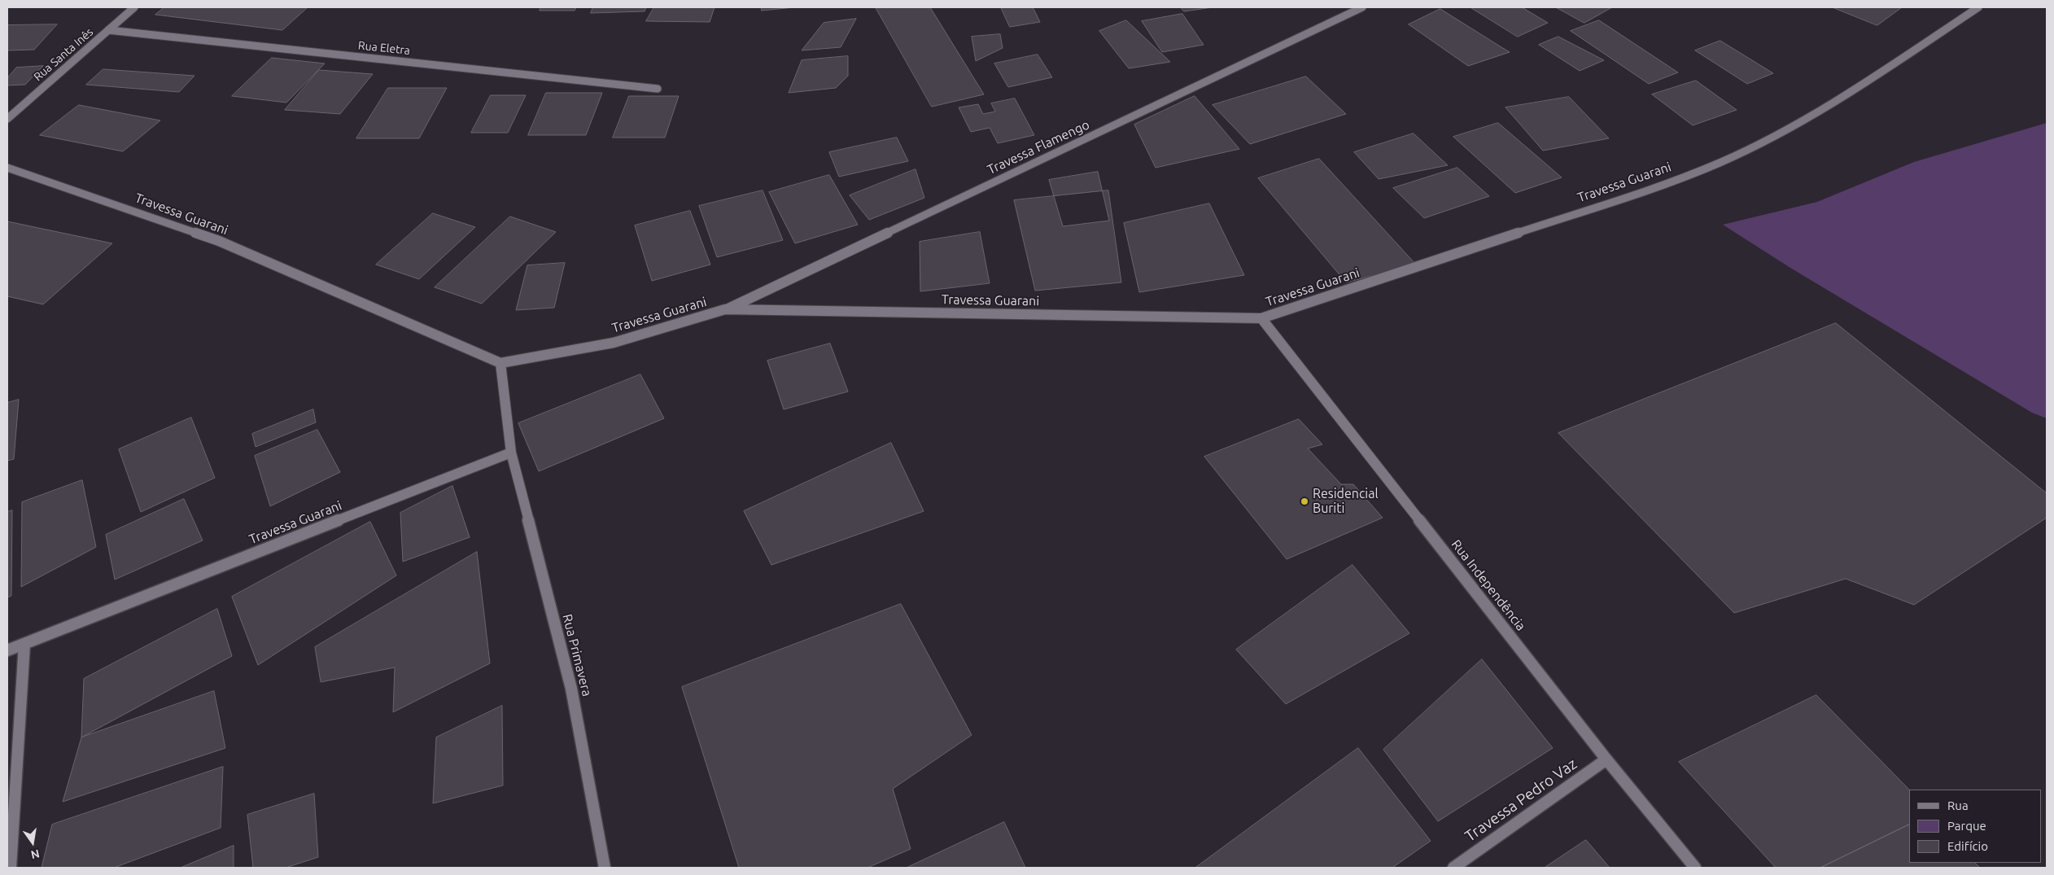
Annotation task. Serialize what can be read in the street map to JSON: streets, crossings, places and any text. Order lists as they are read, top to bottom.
{
  "streets": {
    "street": [
      "Rua Eletra",
      "Rua Santa Inês",
      "Travessa Flamengo",
      "Travessa Guarani",
      "Rua Independência",
      "Rua Primavera",
      "Travessa Pedro Vaz"
    ]
  },
  "crossings": [
    ["Rua Eletra", "Rua Santa Inês"],
    ["Travessa Flamengo", "Travessa Guarani"],
    ["Travessa Guarani", "Rua Independência"],
    ["Travessa Guarani", "Rua Primavera"],
    ["Rua Independência", "Travessa Pedro Vaz"]
  ],
  "places": ["Residencial Buriti"],
  "legend": ["Rua", "Parque", "Edifício"],
  "north": "bottom"
}
